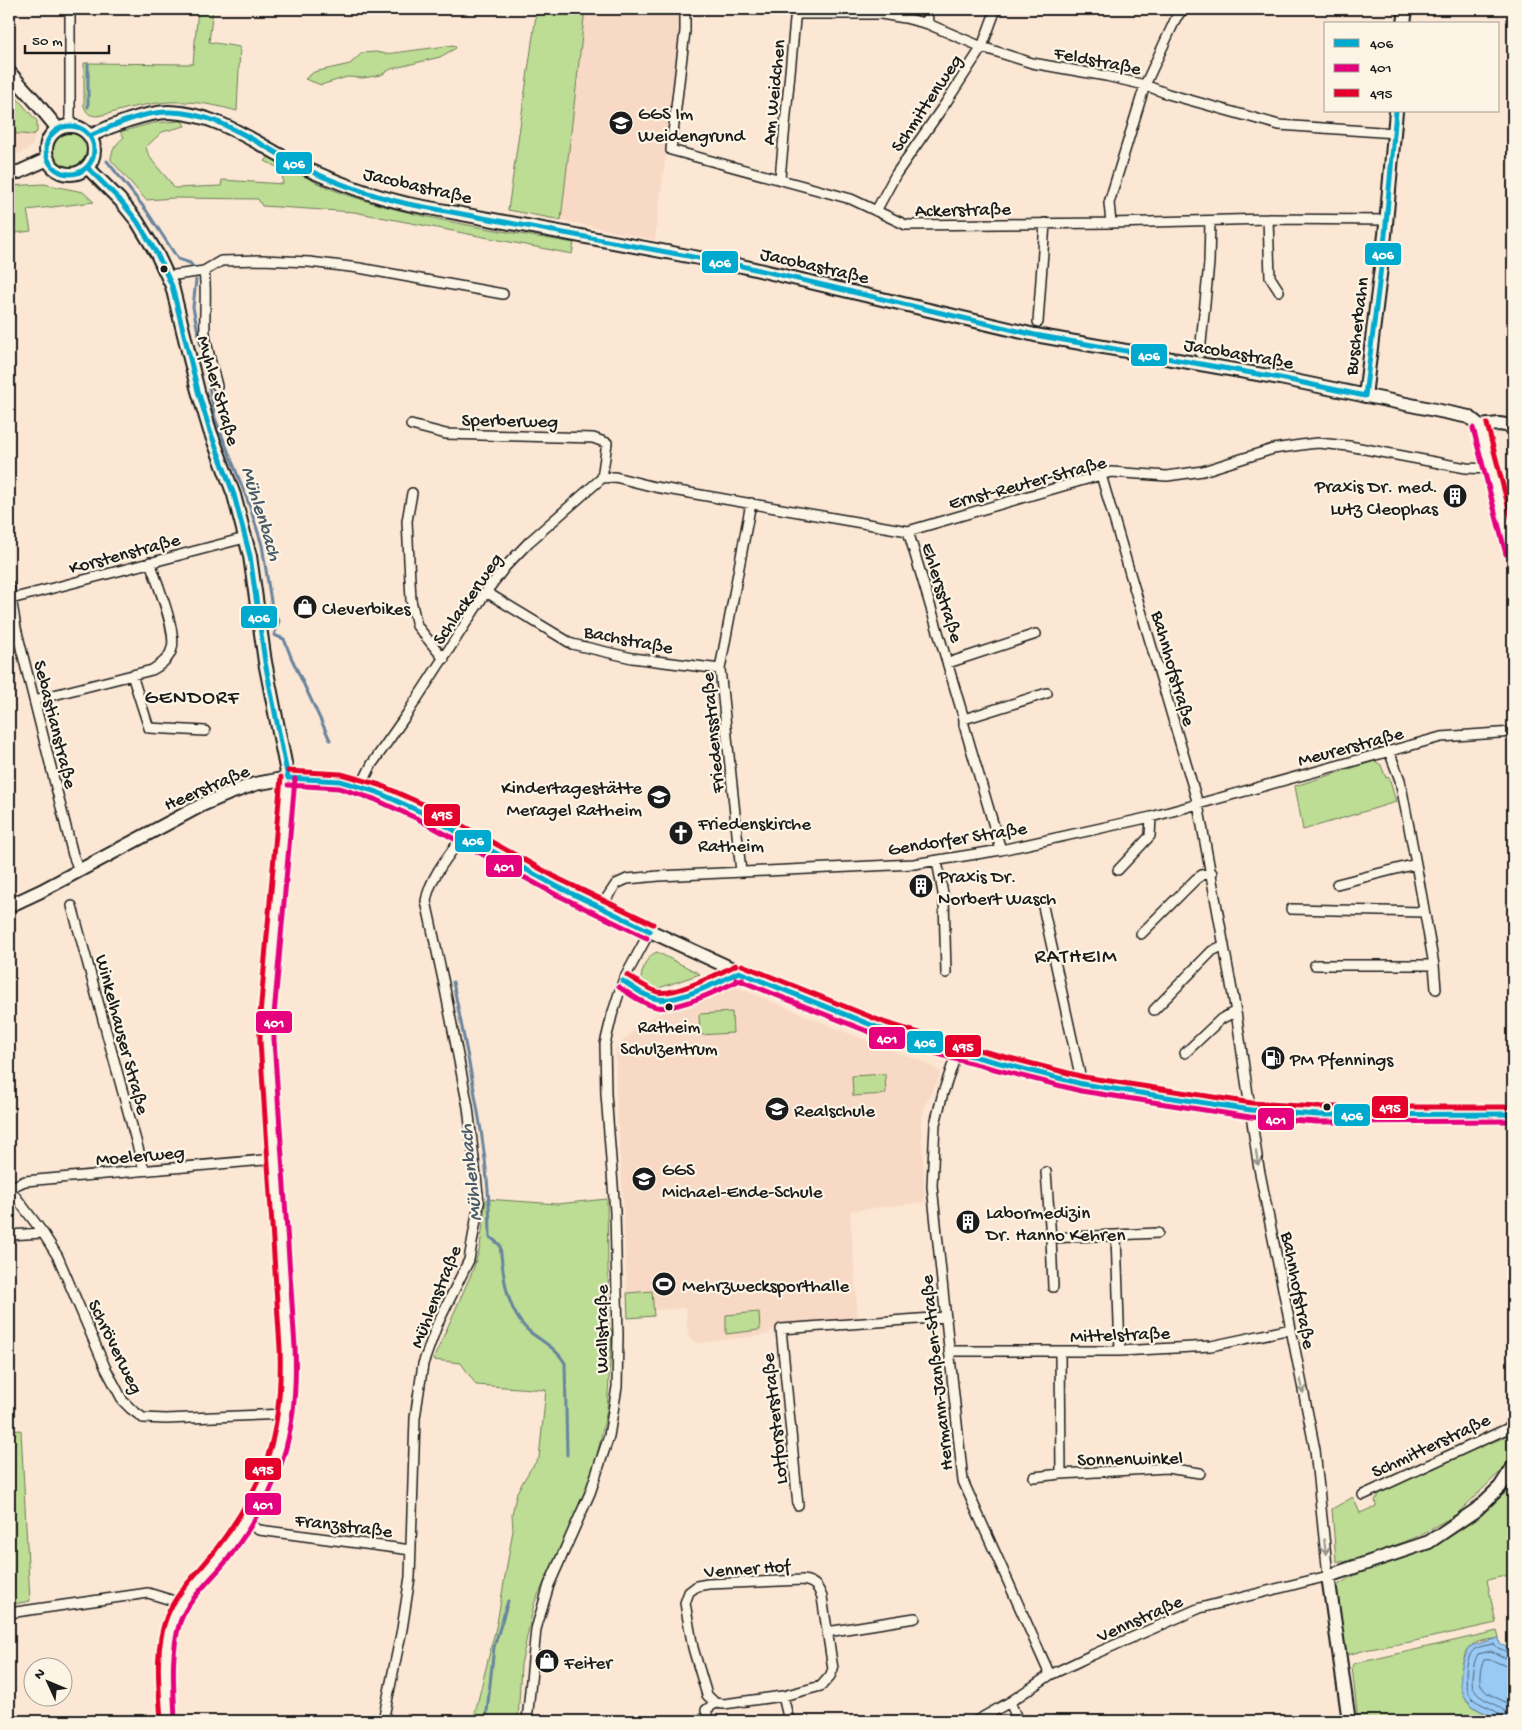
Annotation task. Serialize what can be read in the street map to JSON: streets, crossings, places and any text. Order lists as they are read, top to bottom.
{
  "streets": {
    "main road": [
      "Jacobastraße",
      "Buscherbahn",
      "Myhler Straße",
      "Heerstraße"
    ],
    "street": [
      "Feldstraße",
      "Am Weidchen",
      "Schmittenweg",
      "Ackerstraße",
      "Sperberweg",
      "Ernst-Reuter-Straße",
      "Korstenstraße",
      "Ehlersstraße",
      "Schlackerweg",
      "Bachstraße",
      "Bahnhofstraße",
      "Sebastianstraße",
      "Friedensstraße",
      "Meurerstraße",
      "Gendorfer Straße",
      "Winkelhauser Straße",
      "Moelerweg",
      "Mühlenstraße",
      "Wallstraße",
      "Mittelstraße",
      "Schröverweg",
      "Hermann-Janßen-Straße",
      "Lotforsterstraße",
      "Schmitterstraße",
      "Sonnenwinkel",
      "Franzstraße",
      "Venner Hof",
      "Vennstraße"
    ]
  },
  "crossings": [
    ["Feldstraße", "Am Weidchen"],
    ["Feldstraße", "Schmittenweg"],
    ["Feldstraße", "Buscherbahn"],
    ["Am Weidchen", "Ackerstraße"],
    ["Schmittenweg", "Ackerstraße"],
    ["Jacobastraße", "Buscherbahn"],
    ["Jacobastraße", "Myhler Straße"],
    ["Ackerstraße", "Buscherbahn"],
    ["Myhler Straße", "Korstenstraße"],
    ["Myhler Straße", "Heerstraße"],
    ["Myhler Straße", "Moelerweg"],
    ["Myhler Straße", "Schröverweg"],
    ["Myhler Straße", "Franzstraße"],
    ["Sperberweg", "Ernst-Reuter-Straße"],
    ["Sperberweg", "Schlackerweg"],
    ["Ernst-Reuter-Straße", "Ehlersstraße"],
    ["Ernst-Reuter-Straße", "Schlackerweg"],
    ["Ernst-Reuter-Straße", "Bahnhofstraße"],
    ["Ernst-Reuter-Straße", "Friedensstraße"],
    ["Korstenstraße", "Sebastianstraße"],
    ["Ehlersstraße", "Gendorfer Straße"],
    ["Schlackerweg", "Bachstraße"],
    ["Schlackerweg", "Heerstraße"],
    ["Bachstraße", "Friedensstraße"],
    ["Bahnhofstraße", "Meurerstraße"],
    ["Bahnhofstraße", "Heerstraße"],
    ["Bahnhofstraße", "Gendorfer Straße"],
    ["Bahnhofstraße", "Mittelstraße"],
    ["Bahnhofstraße", "Vennstraße"],
    ["Sebastianstraße", "Heerstraße"],
    ["Friedensstraße", "Gendorfer Straße"],
    ["Meurerstraße", "Gendorfer Straße"],
    ["Heerstraße", "Gendorfer Straße"],
    ["Heerstraße", "Mühlenstraße"],
    ["Heerstraße", "Wallstraße"],
    ["Heerstraße", "Hermann-Janßen-Straße"],
    ["Winkelhauser Straße", "Moelerweg"],
    ["Moelerweg", "Schröverweg"],
    ["Mühlenstraße", "Franzstraße"],
    ["Mittelstraße", "Hermann-Janßen-Straße"],
    ["Mittelstraße", "Sonnenwinkel"],
    ["Hermann-Janßen-Straße", "Lotforsterstraße"],
    ["Hermann-Janßen-Straße", "Vennstraße"]
  ],
  "one_way": ["Bahnhofstraße"],
  "districts": ["GENDORF", "RATHEIM"],
  "water": ["Mühlenbach"],
  "places": {
    "school or university": [
      "GGS Im Weidengrund",
      "Kindertagestätte Meragel Ratheim",
      "Realschule",
      "GGS Michael-Ende-Schule"
    ],
    "building": ["Praxis Dr. med. Lutz Cleophas", "Praxis Dr. Norbert Wasch", "Labormedizin Dr. Hanno Kehren"],
    "shop": ["Cleverbikes", "Feiter"],
    "church": ["Friedenskirche Ratheim"],
    "other": ["Ratheim Schulzentrum"],
    "fuel station": ["PM Pfennings"],
    "sports": ["Mehrzwecksporthalle"]
  },
  "lines": ["transit line 406", "transit line 495", "transit line 401"],
  "legend": ["406", "401", "495"],
  "scale_bar": "50 m",
  "north": "top left"
}
